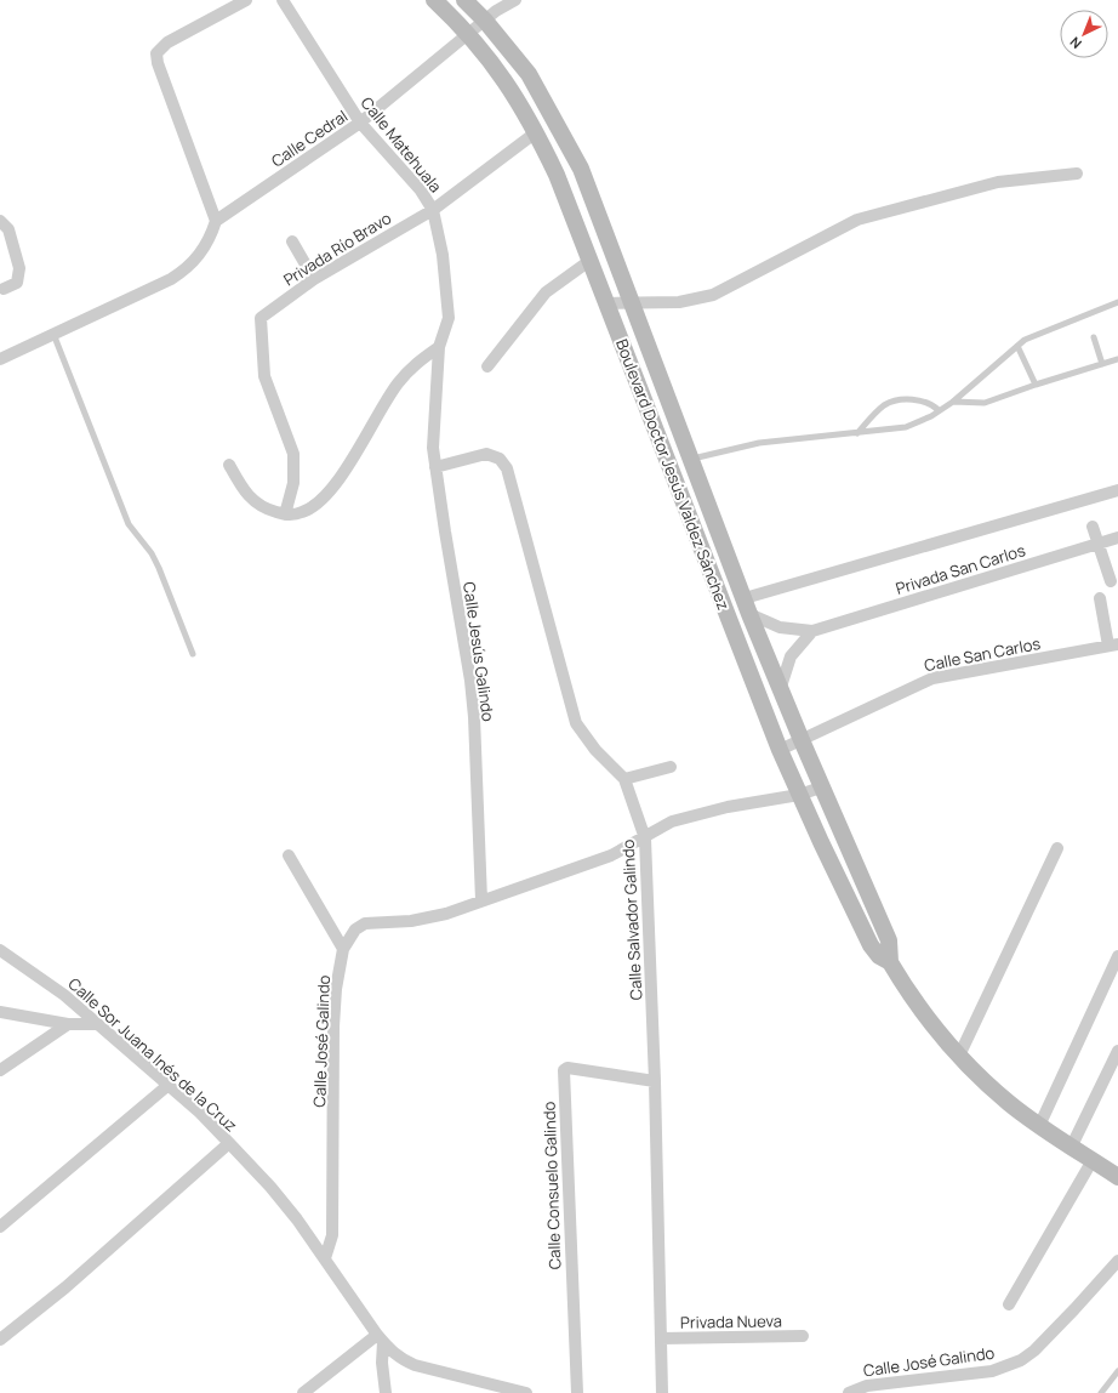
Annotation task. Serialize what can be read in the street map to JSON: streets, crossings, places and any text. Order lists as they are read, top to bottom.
{
  "streets": {
    "main road": ["Boulevard Doctor Jesús Valdez Sánchez"],
    "street": [
      "Calle Cedral",
      "Calle Matehuala",
      "Privada Río Bravo",
      "Privada San Carlos",
      "Calle Jesús Galindo",
      "Calle San Carlos",
      "Calle Salvador Galindo",
      "Calle José Galindo",
      "Calle Sor Juana Inés de la Cruz",
      "Calle Consuelo Galindo",
      "Privada Nueva"
    ]
  },
  "crossings": [
    ["Calle Cedral", "Calle Matehuala"],
    ["Calle Cedral", "Boulevard Doctor Jesús Valdez Sánchez"],
    ["Calle Matehuala", "Privada Río Bravo"],
    ["Calle Matehuala", "Calle Jesús Galindo"],
    ["Calle Matehuala", "Calle Salvador Galindo"],
    ["Privada Río Bravo", "Boulevard Doctor Jesús Valdez Sánchez"],
    ["Boulevard Doctor Jesús Valdez Sánchez", "Privada San Carlos"],
    ["Boulevard Doctor Jesús Valdez Sánchez", "Calle San Carlos"],
    ["Boulevard Doctor Jesús Valdez Sánchez", "Calle José Galindo"],
    ["Calle Jesús Galindo", "Calle Salvador Galindo"],
    ["Calle Jesús Galindo", "Calle José Galindo"],
    ["Calle Salvador Galindo", "Calle José Galindo"],
    ["Calle Salvador Galindo", "Calle Consuelo Galindo"],
    ["Calle Salvador Galindo", "Privada Nueva"],
    ["Calle José Galindo", "Calle Sor Juana Inés de la Cruz"]
  ],
  "north": "bottom left"
}
